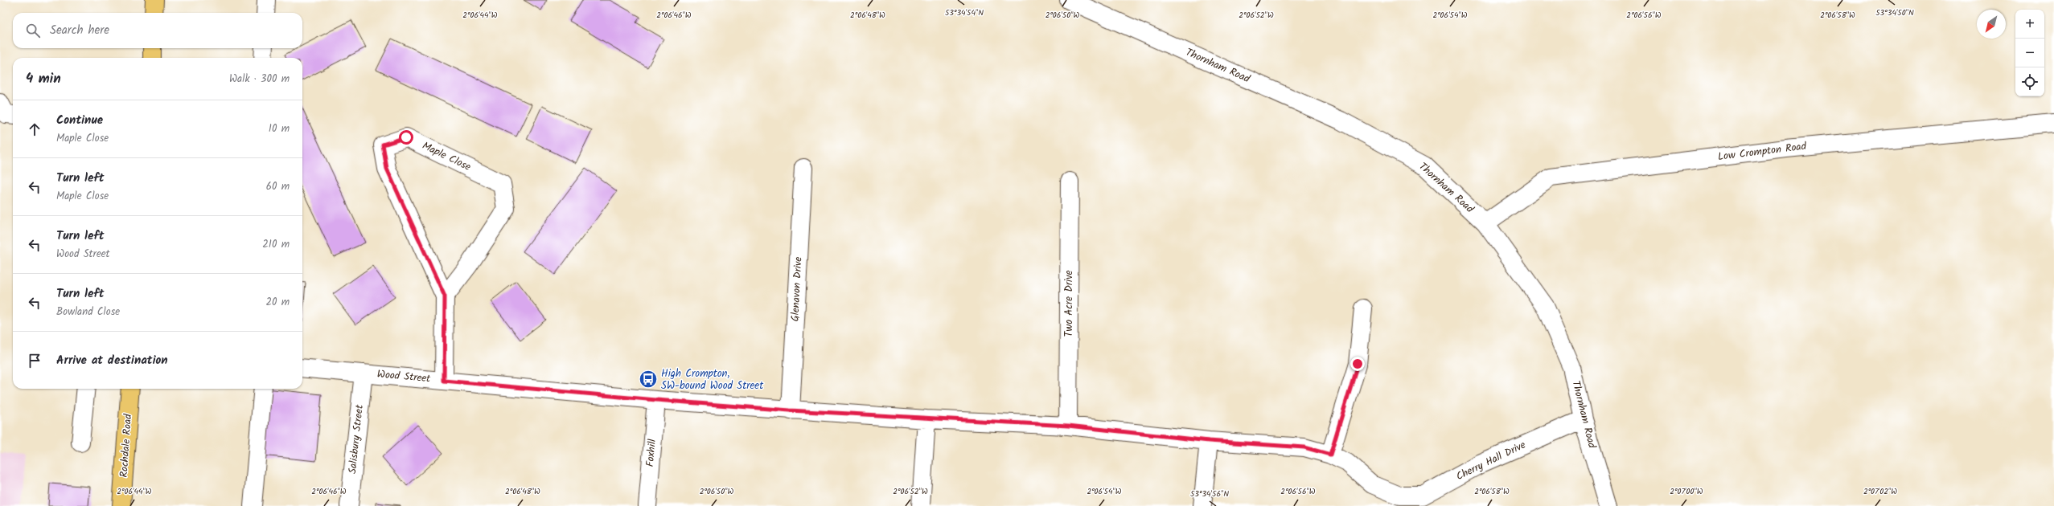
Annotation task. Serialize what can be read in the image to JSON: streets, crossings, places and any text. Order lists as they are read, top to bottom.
{
  "streets": {
    "main road": ["Rochdale Road"],
    "street": [
      "Thornham Road",
      "Low Crompton Road",
      "Maple Close",
      "Glenavon Drive",
      "Two Acre Drive",
      "Wood Street",
      "Salisbury Street",
      "Foxhill",
      "Cherry Hall Drive"
    ]
  },
  "crossings": [
    ["Thornham Road", "Low Crompton Road"],
    ["Thornham Road", "Cherry Hall Drive"],
    ["Maple Close", "Wood Street"],
    ["Glenavon Drive", "Wood Street"],
    ["Two Acre Drive", "Wood Street"],
    ["Wood Street", "Salisbury Street"],
    ["Wood Street", "Foxhill"],
    ["Wood Street", "Cherry Hall Drive"]
  ],
  "places": {
    "bus stop": ["High Crompton, SW-bound Wood Street"]
  },
  "north": "bottom left",
  "page": {
    "map_buttons": ["+", "−"],
    "search": "Search here",
    "heading": ["4 min", "Walk · 300 m"],
    "list": [
      ["Continue", "Maple Close", "10 m"],
      ["Turn left", "Maple Close", "60 m"],
      ["Turn left", "Wood Street", "210 m"],
      ["Turn left", "Bowland Close", "20 m"],
      "Arrive at destination"
    ]
  },
  "coordinates": [
    "53°34'50\"N",
    "53°34'54\"N",
    "2°06'44\"W",
    "2°06'46\"W",
    "2°06'48\"W",
    "2°06'50\"W",
    "2°06'52\"W",
    "2°06'54\"W",
    "2°06'56\"W",
    "2°06'58\"W",
    "2°07'00\"W",
    "2°07'02\"W",
    "53°34'56\"N"
  ]
}
